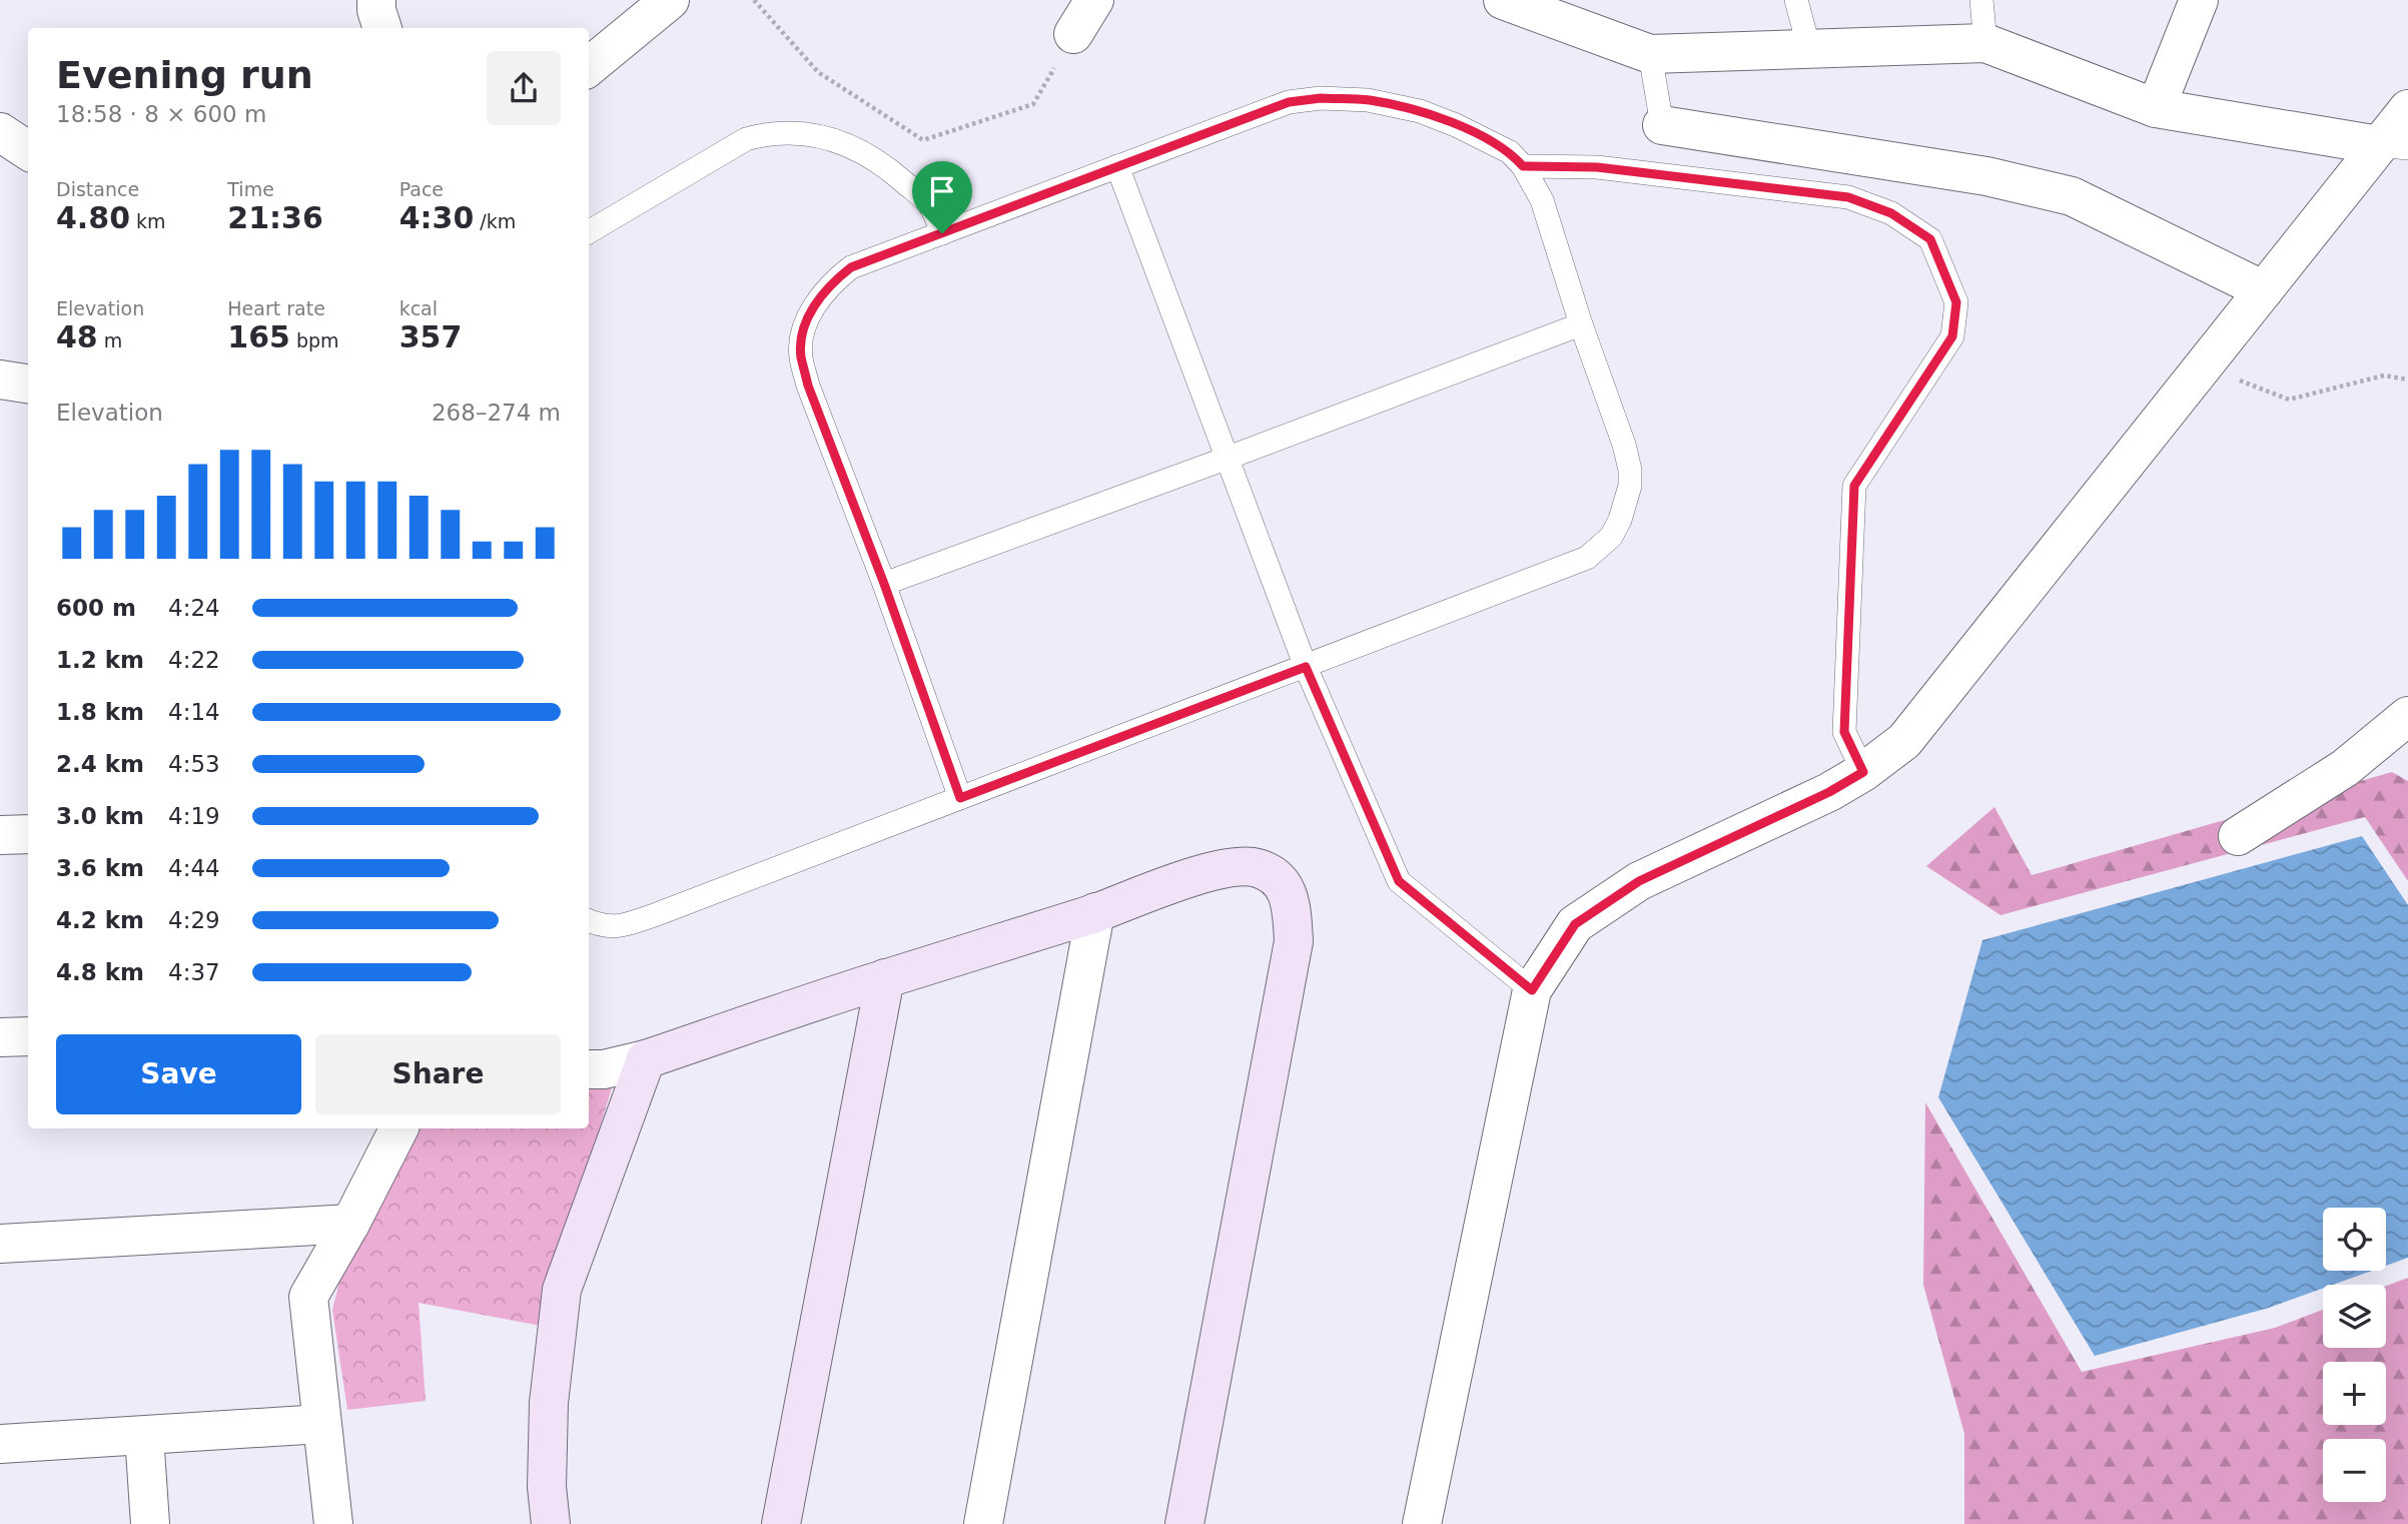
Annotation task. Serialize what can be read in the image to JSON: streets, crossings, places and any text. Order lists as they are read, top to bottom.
{
  "page": {
    "heading": ["Evening run", "18:58 · 8 × 600 m"],
    "stats": [
      ["Distance", "4.80 km"],
      ["Time", "21:36"],
      ["Pace", "4:30 /km"],
      ["Elevation", "48 m"],
      ["Heart rate", "165 bpm"],
      ["kcal", "357"]
    ],
    "chart": ["Elevation", "268–274 m"],
    "list": [
      {
        "name": "600 m",
        "note": "4:24"
      },
      {
        "name": "1.2 km",
        "note": "4:22"
      },
      {
        "name": "1.8 km",
        "note": "4:14"
      },
      {
        "name": "2.4 km",
        "note": "4:53"
      },
      {
        "name": "3.0 km",
        "note": "4:19"
      },
      {
        "name": "3.6 km",
        "note": "4:44"
      },
      {
        "name": "4.2 km",
        "note": "4:29"
      },
      {
        "name": "4.8 km",
        "note": "4:37"
      }
    ],
    "buttons": ["Save", "Share"],
    "map_buttons": ["+", "−"]
  }
}
